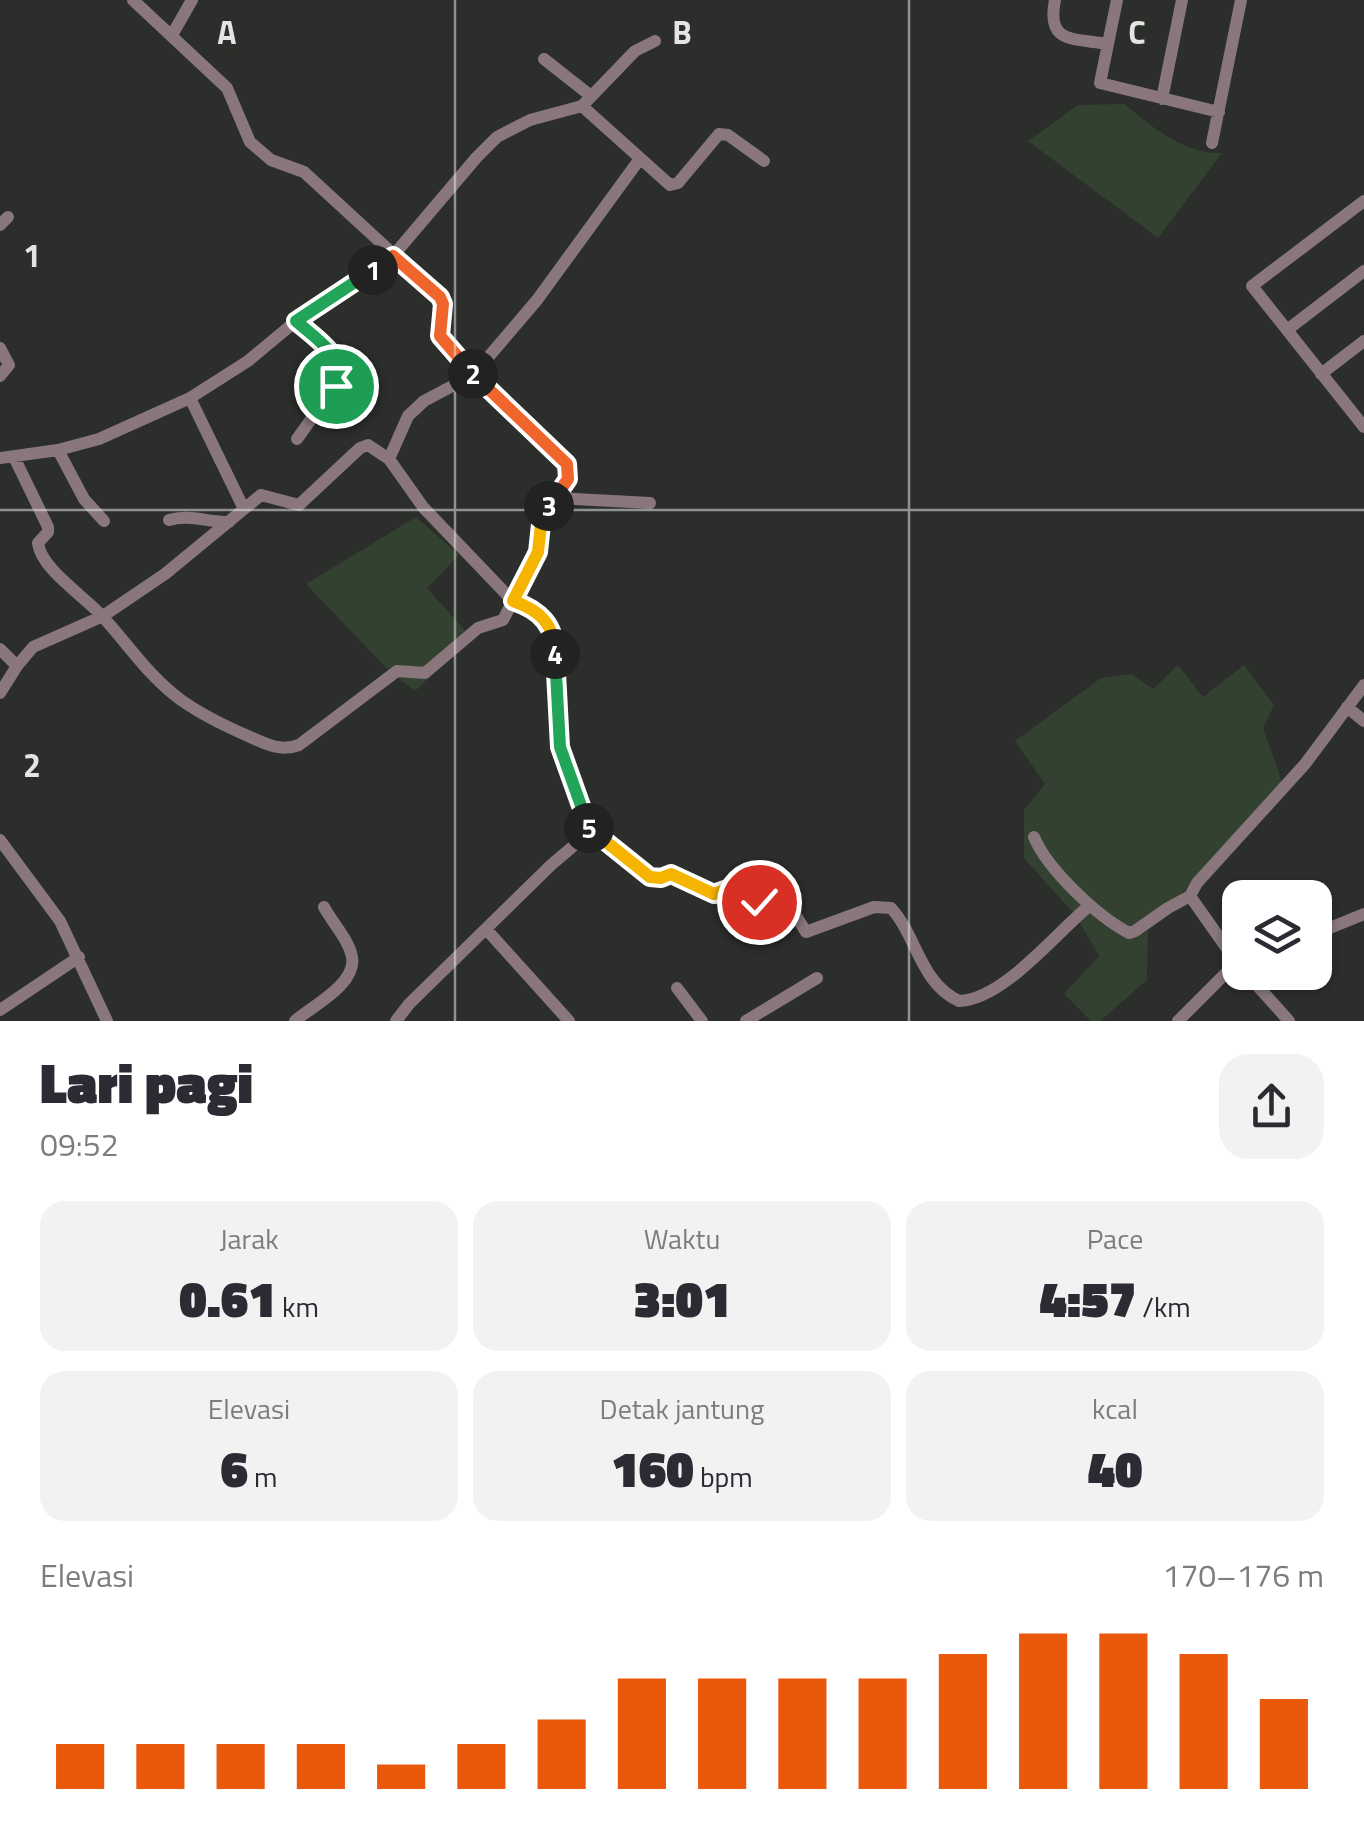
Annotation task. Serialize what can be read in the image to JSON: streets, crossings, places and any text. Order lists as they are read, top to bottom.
{
  "page": {
    "pins": [
      "1",
      "2",
      "3",
      "4",
      "5"
    ],
    "heading": ["Lari pagi", "09:52"],
    "stats": [
      ["Jarak", "0.61 km"],
      ["Waktu", "3:01"],
      ["Pace", "4:57 /km"],
      ["Elevasi", "6 m"],
      ["Detak jantung", "160 bpm"],
      ["kcal", "40"]
    ],
    "chart": ["Elevasi", "170–176 m"]
  },
  "grid": {
    "columns": ["A", "B", "C"],
    "rows": ["1", "2"]
  }
}
